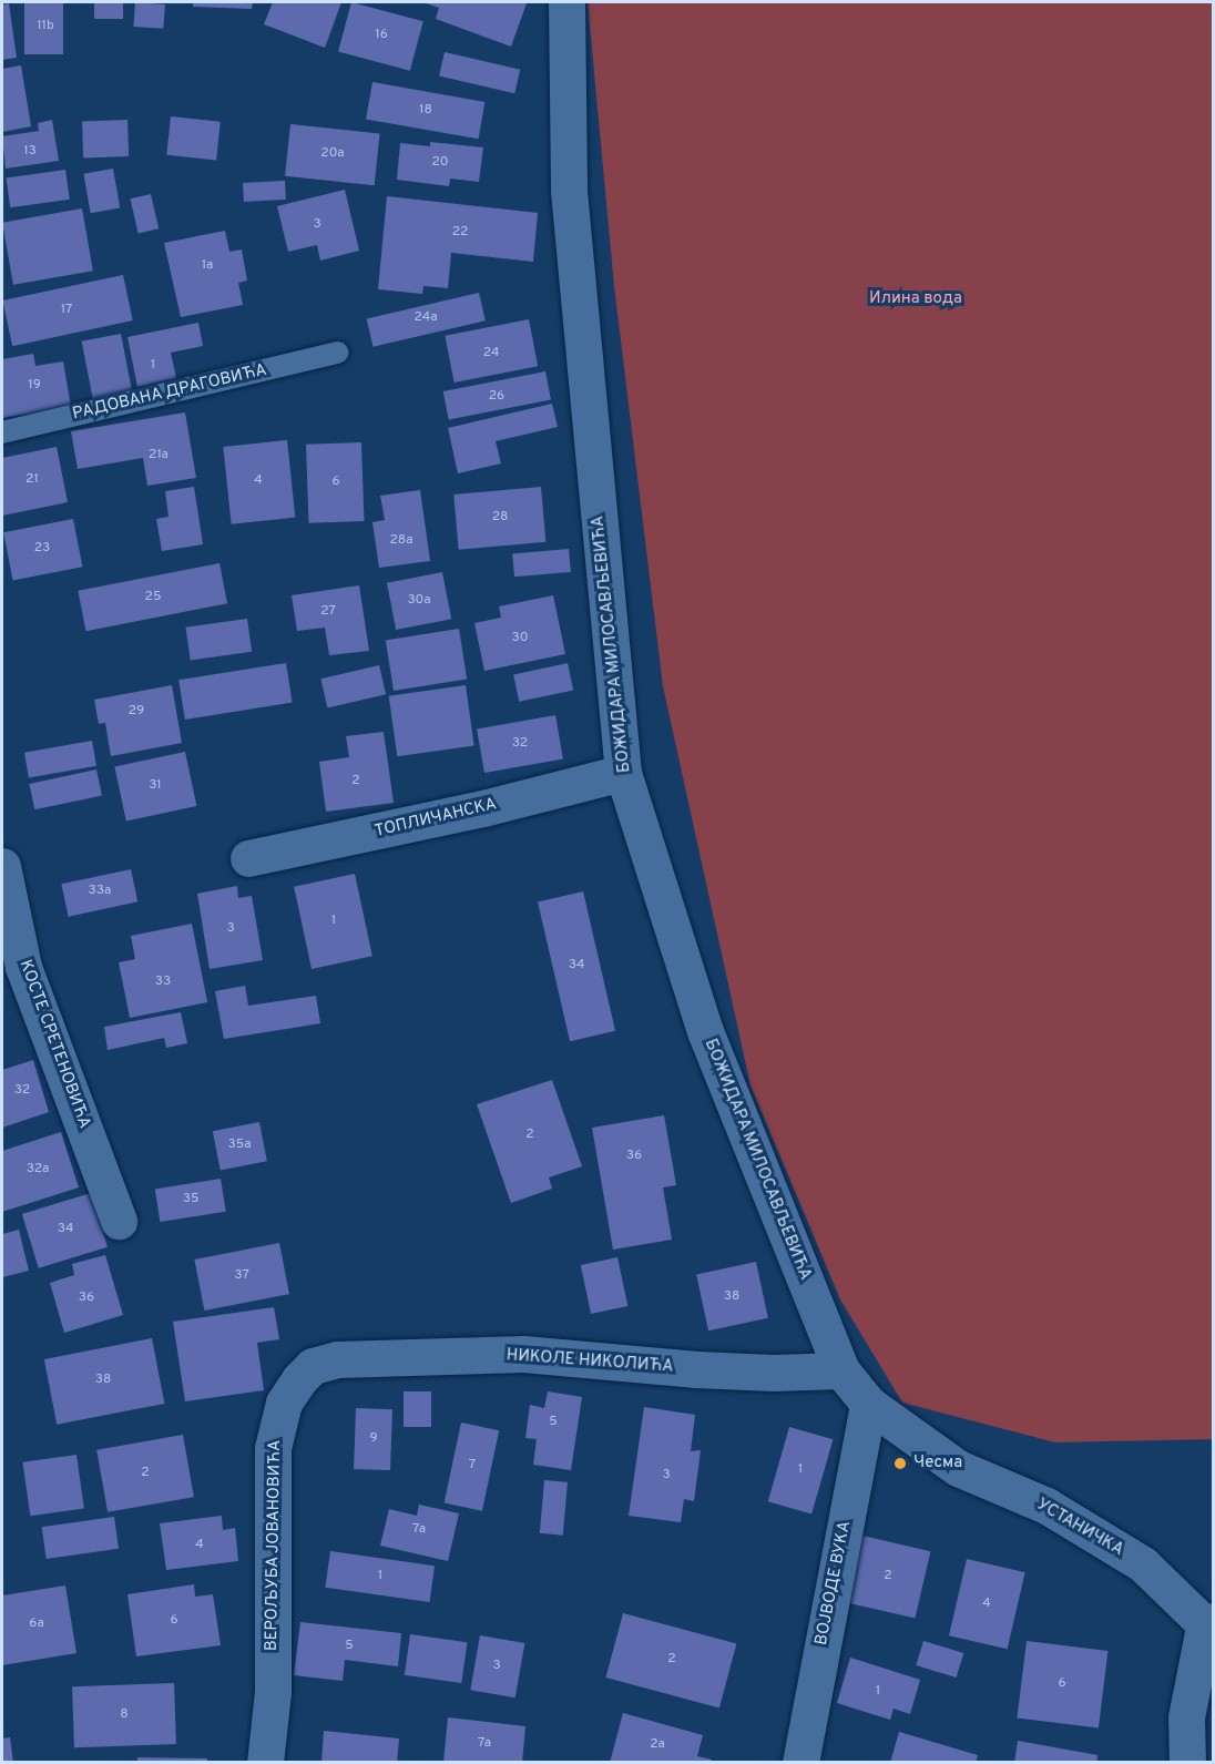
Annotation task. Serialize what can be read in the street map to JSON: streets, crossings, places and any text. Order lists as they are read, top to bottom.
{
  "streets": {
    "street": [
      "БОЖИДАРА МИЛОСАВЉЕВИЋА",
      "ТОПЛИЧАНСКА",
      "КОСТЕ СРЕТЕНОВИЋА",
      "НИКОЛЕ НИКОЛИЋА",
      "УСТАНИЧКА",
      "ВЕРОЉУБА ЈОВАНОВИЋА",
      "ВОЈВОДЕ ВУКА"
    ],
    "lane": ["РАДОВАНА ДРАГОВИЋА"]
  },
  "crossings": [
    ["БОЖИДАРА МИЛОСАВЉЕВИЋА", "ТОПЛИЧАНСКА"],
    ["БОЖИДАРА МИЛОСАВЉЕВИЋА", "НИКОЛЕ НИКОЛИЋА"],
    ["БОЖИДАРА МИЛОСАВЉЕВИЋА", "УСТАНИЧКА"],
    ["НИКОЛЕ НИКОЛИЋА", "УСТАНИЧКА"],
    ["НИКОЛЕ НИКОЛИЋА", "ВЕРОЉУБА ЈОВАНОВИЋА"],
    ["УСТАНИЧКА", "ВОЈВОДЕ ВУКА"]
  ],
  "parks": ["Илина вода"],
  "places": ["Чесма"],
  "house_numbers": [
    "11b",
    "16",
    "18",
    "13",
    "20a",
    "20",
    "3",
    "22",
    "1a",
    "17",
    "24a",
    "24",
    "1",
    "19",
    "26",
    "21a",
    "21",
    "4",
    "6",
    "28",
    "28a",
    "23",
    "25",
    "30a",
    "27",
    "30",
    "29",
    "32",
    "2",
    "31",
    "33a",
    "1",
    "3",
    "34",
    "33",
    "32",
    "2",
    "35a",
    "36",
    "32a",
    "35",
    "34",
    "37",
    "38",
    "36",
    "38",
    "5",
    "9",
    "7",
    "1",
    "2",
    "3",
    "7a",
    "4",
    "1",
    "2",
    "4",
    "6",
    "6a",
    "5",
    "2",
    "3",
    "6",
    "1",
    "8",
    "7a",
    "2a"
  ]
}
